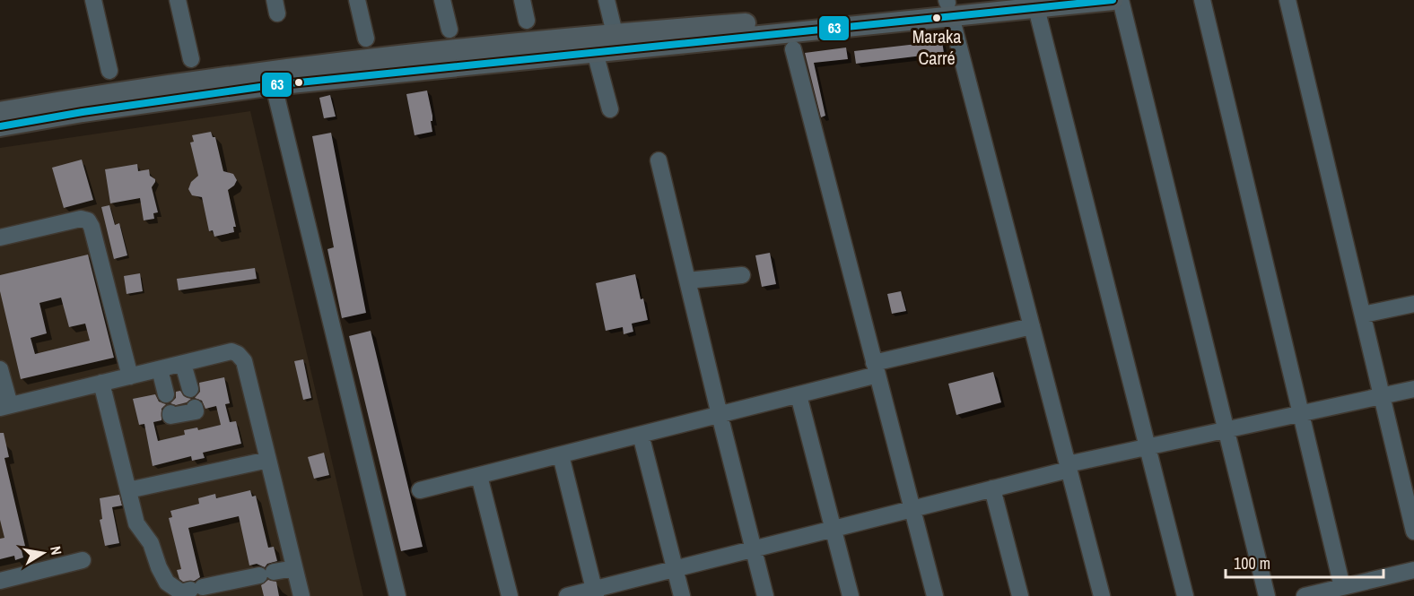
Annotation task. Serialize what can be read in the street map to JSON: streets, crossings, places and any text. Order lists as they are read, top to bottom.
{
  "places": ["Maraka Carré"],
  "lines": ["transit line 63"],
  "scale_bar": "100 m",
  "north": "right"
}
